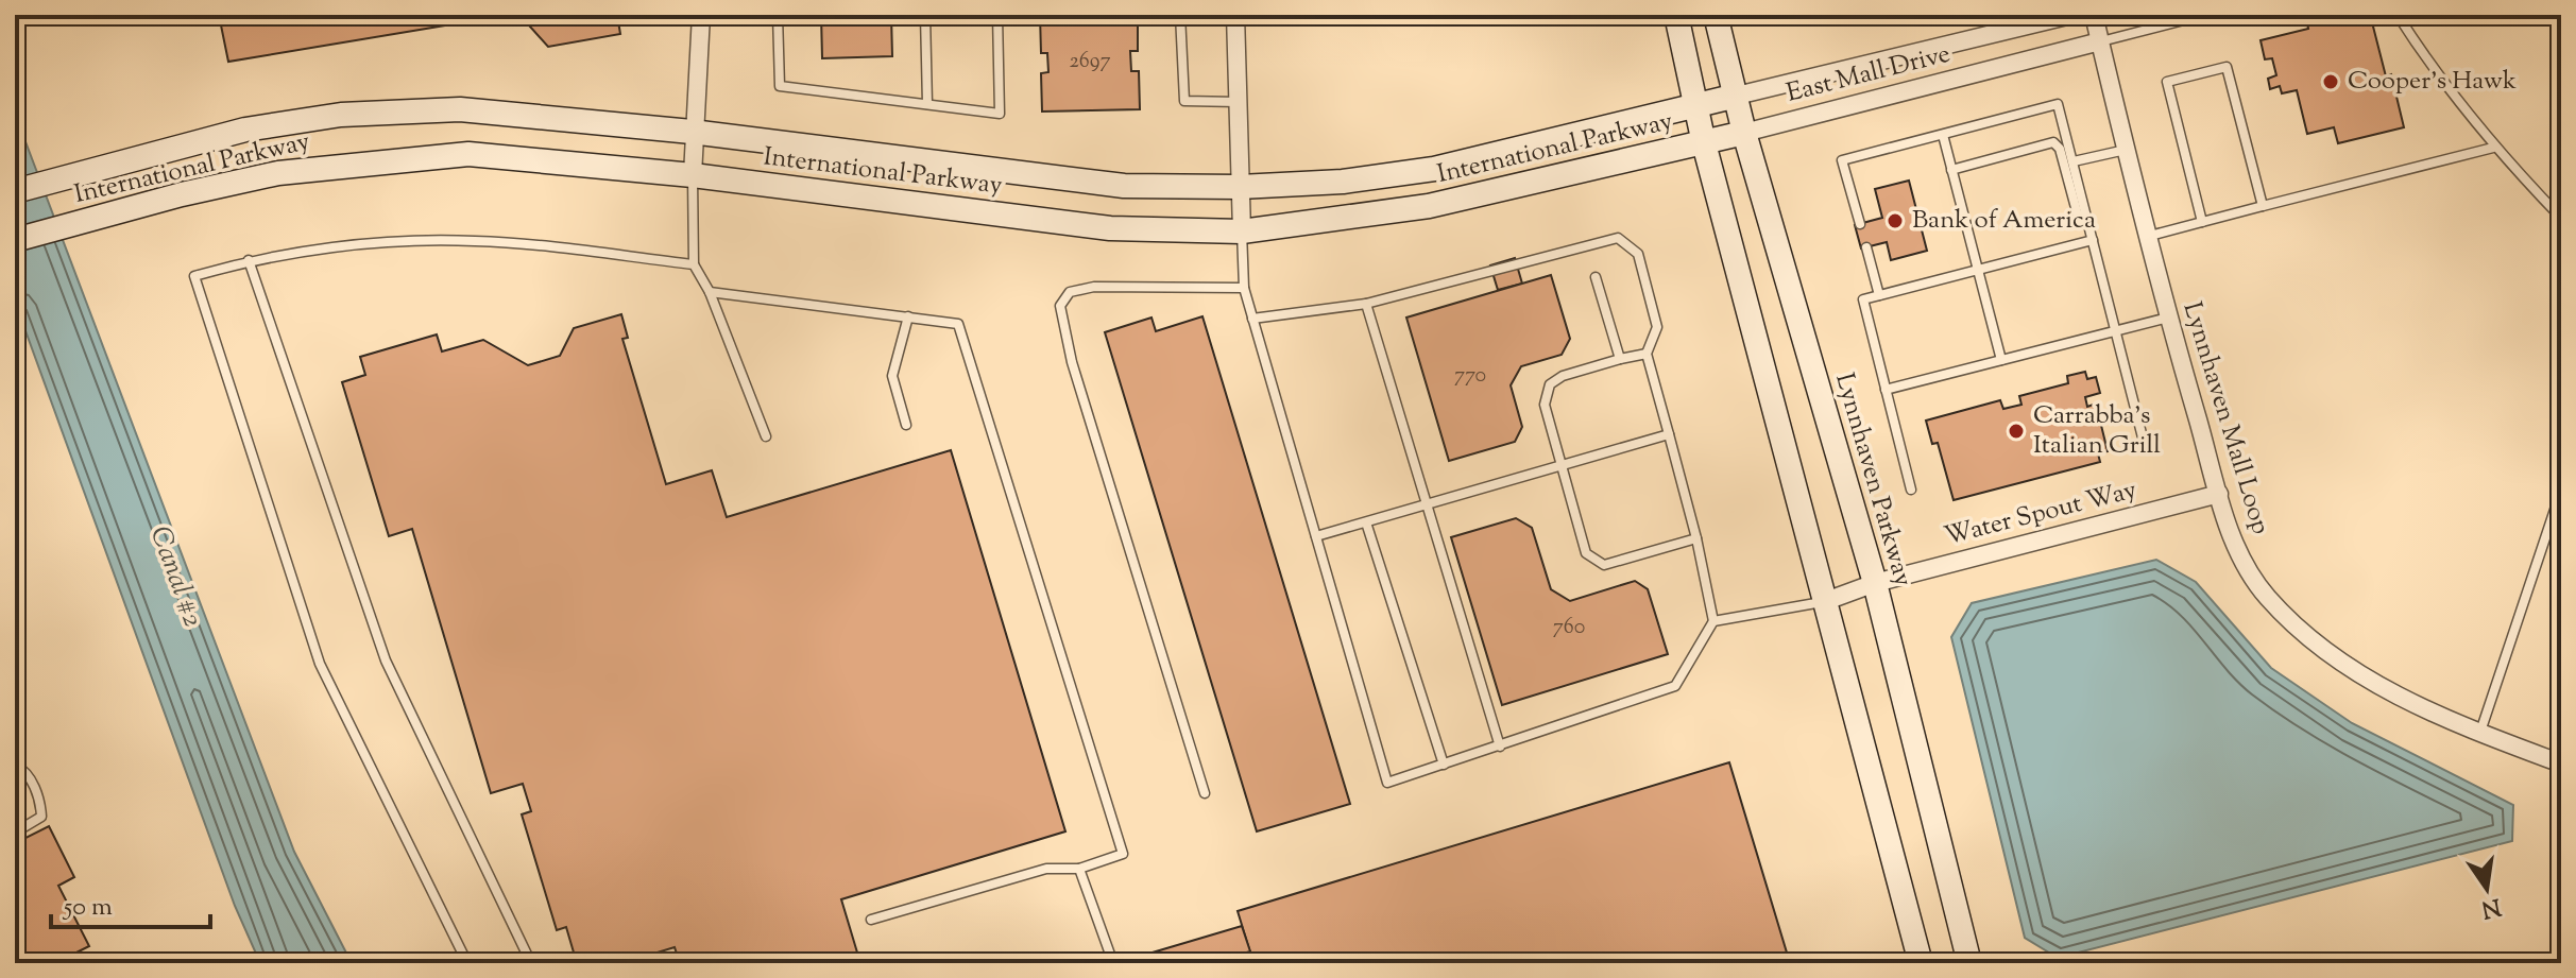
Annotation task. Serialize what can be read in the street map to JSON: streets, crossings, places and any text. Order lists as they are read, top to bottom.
{
  "streets": {
    "main road": ["International Parkway", "Lynnhaven Parkway"],
    "street": ["East Mall Drive", "Lynnhaven Mall Loop", "Water Spout Way"]
  },
  "crossings": [
    ["East Mall Drive", "International Parkway"],
    ["East Mall Drive", "Lynnhaven Mall Loop"],
    ["East Mall Drive", "Lynnhaven Parkway"],
    ["International Parkway", "Lynnhaven Parkway"],
    ["Lynnhaven Mall Loop", "Water Spout Way"],
    ["Lynnhaven Parkway", "Water Spout Way"]
  ],
  "water": ["Canal #2"],
  "places": ["Cooper's Hawk", "Bank of America", "Carrabba's Italian Grill"],
  "house_numbers": ["2697", "770", "760"],
  "scale_bar": "50 m",
  "north": "bottom"
}
